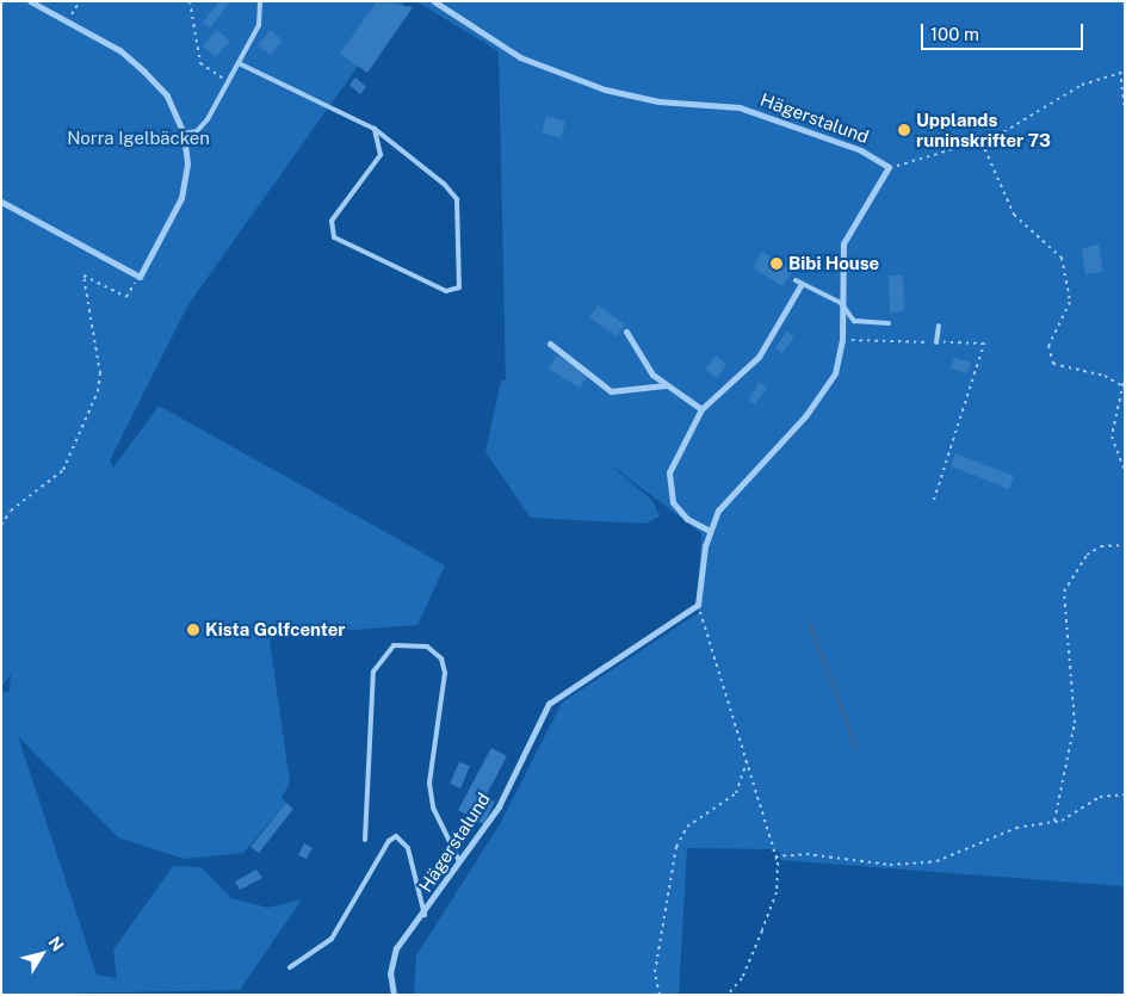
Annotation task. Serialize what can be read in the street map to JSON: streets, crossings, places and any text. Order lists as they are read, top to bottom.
{
  "streets": {
    "street": ["Hägerstalund"]
  },
  "parks": ["Norra Igelbäcken"],
  "places": ["Upplands runinskrifter 73", "Bibi House", "Kista Golfcenter"],
  "scale_bar": "100 m",
  "north": "top right"
}
